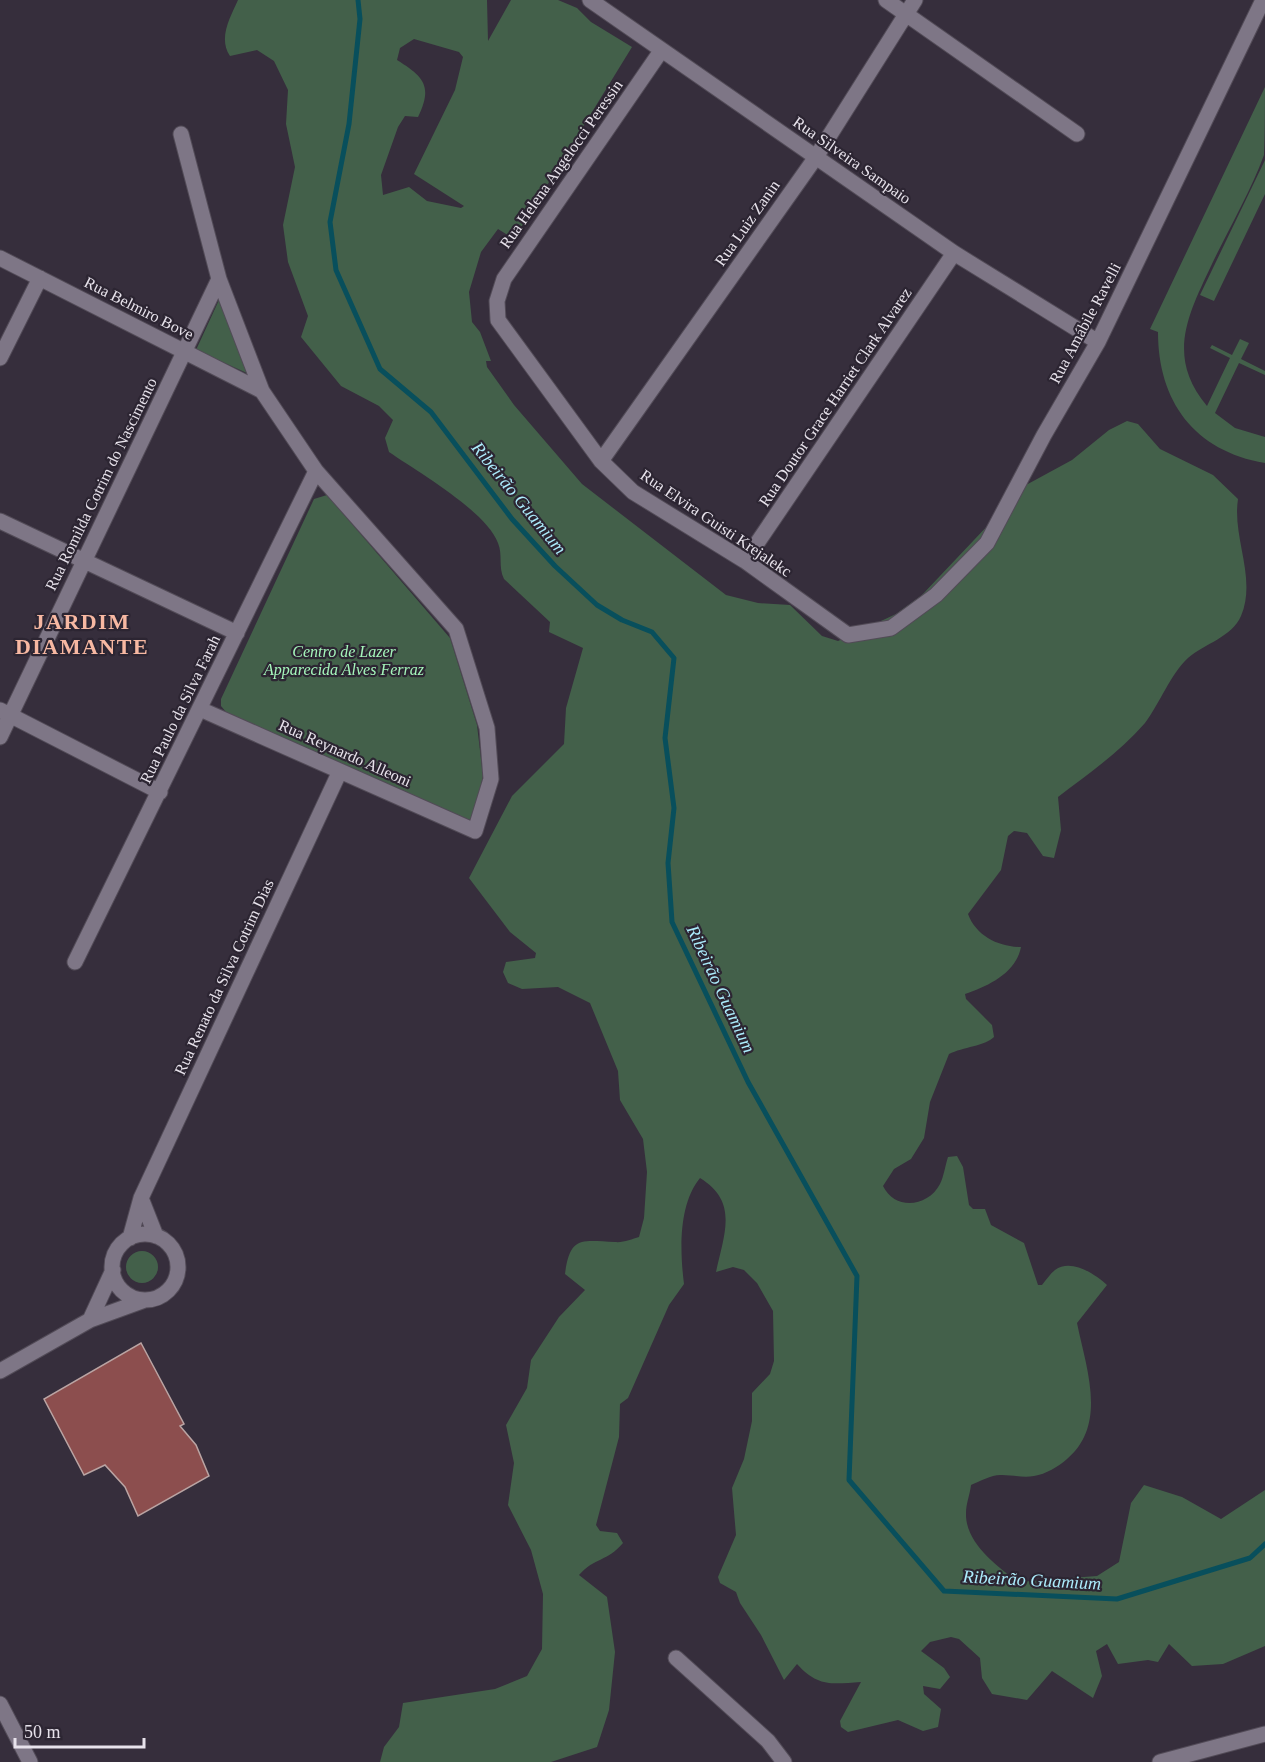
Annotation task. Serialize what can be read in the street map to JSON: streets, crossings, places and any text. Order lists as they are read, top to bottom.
{
  "streets": {
    "street": [
      "Rua Silveira Sampaio",
      "Rua Helena Angelocci Peressin",
      "Rua Luiz Zanin",
      "Rua Belmiro Bove",
      "Rua Amábile Ravelli",
      "Rua Doutor Grace Harriet Clark Alvarez",
      "Rua Romilda Cotrim do Nascimento",
      "Rua Elvira Guisti Krejalekc",
      "Rua Paulo da Silva Farah",
      "Rua Reynardo Alleoni",
      "Rua Renato da Silva Cotrim Dias"
    ]
  },
  "crossings": [
    ["Rua Silveira Sampaio", "Rua Helena Angelocci Peressin"],
    ["Rua Silveira Sampaio", "Rua Luiz Zanin"],
    ["Rua Silveira Sampaio", "Rua Amábile Ravelli"],
    ["Rua Silveira Sampaio", "Rua Doutor Grace Harriet Clark Alvarez"],
    ["Rua Helena Angelocci Peressin", "Rua Elvira Guisti Krejalekc"],
    ["Rua Luiz Zanin", "Rua Elvira Guisti Krejalekc"],
    ["Rua Belmiro Bove", "Rua Romilda Cotrim do Nascimento"],
    ["Rua Amábile Ravelli", "Rua Elvira Guisti Krejalekc"],
    ["Rua Doutor Grace Harriet Clark Alvarez", "Rua Elvira Guisti Krejalekc"],
    ["Rua Paulo da Silva Farah", "Rua Reynardo Alleoni"],
    ["Rua Reynardo Alleoni", "Rua Renato da Silva Cotrim Dias"]
  ],
  "districts": ["JARDIM DIAMANTE"],
  "water": ["Ribeirão Guamium"],
  "parks": ["Centro de Lazer Apparecida Alves Ferraz"],
  "scale_bar": "50 m"
}
